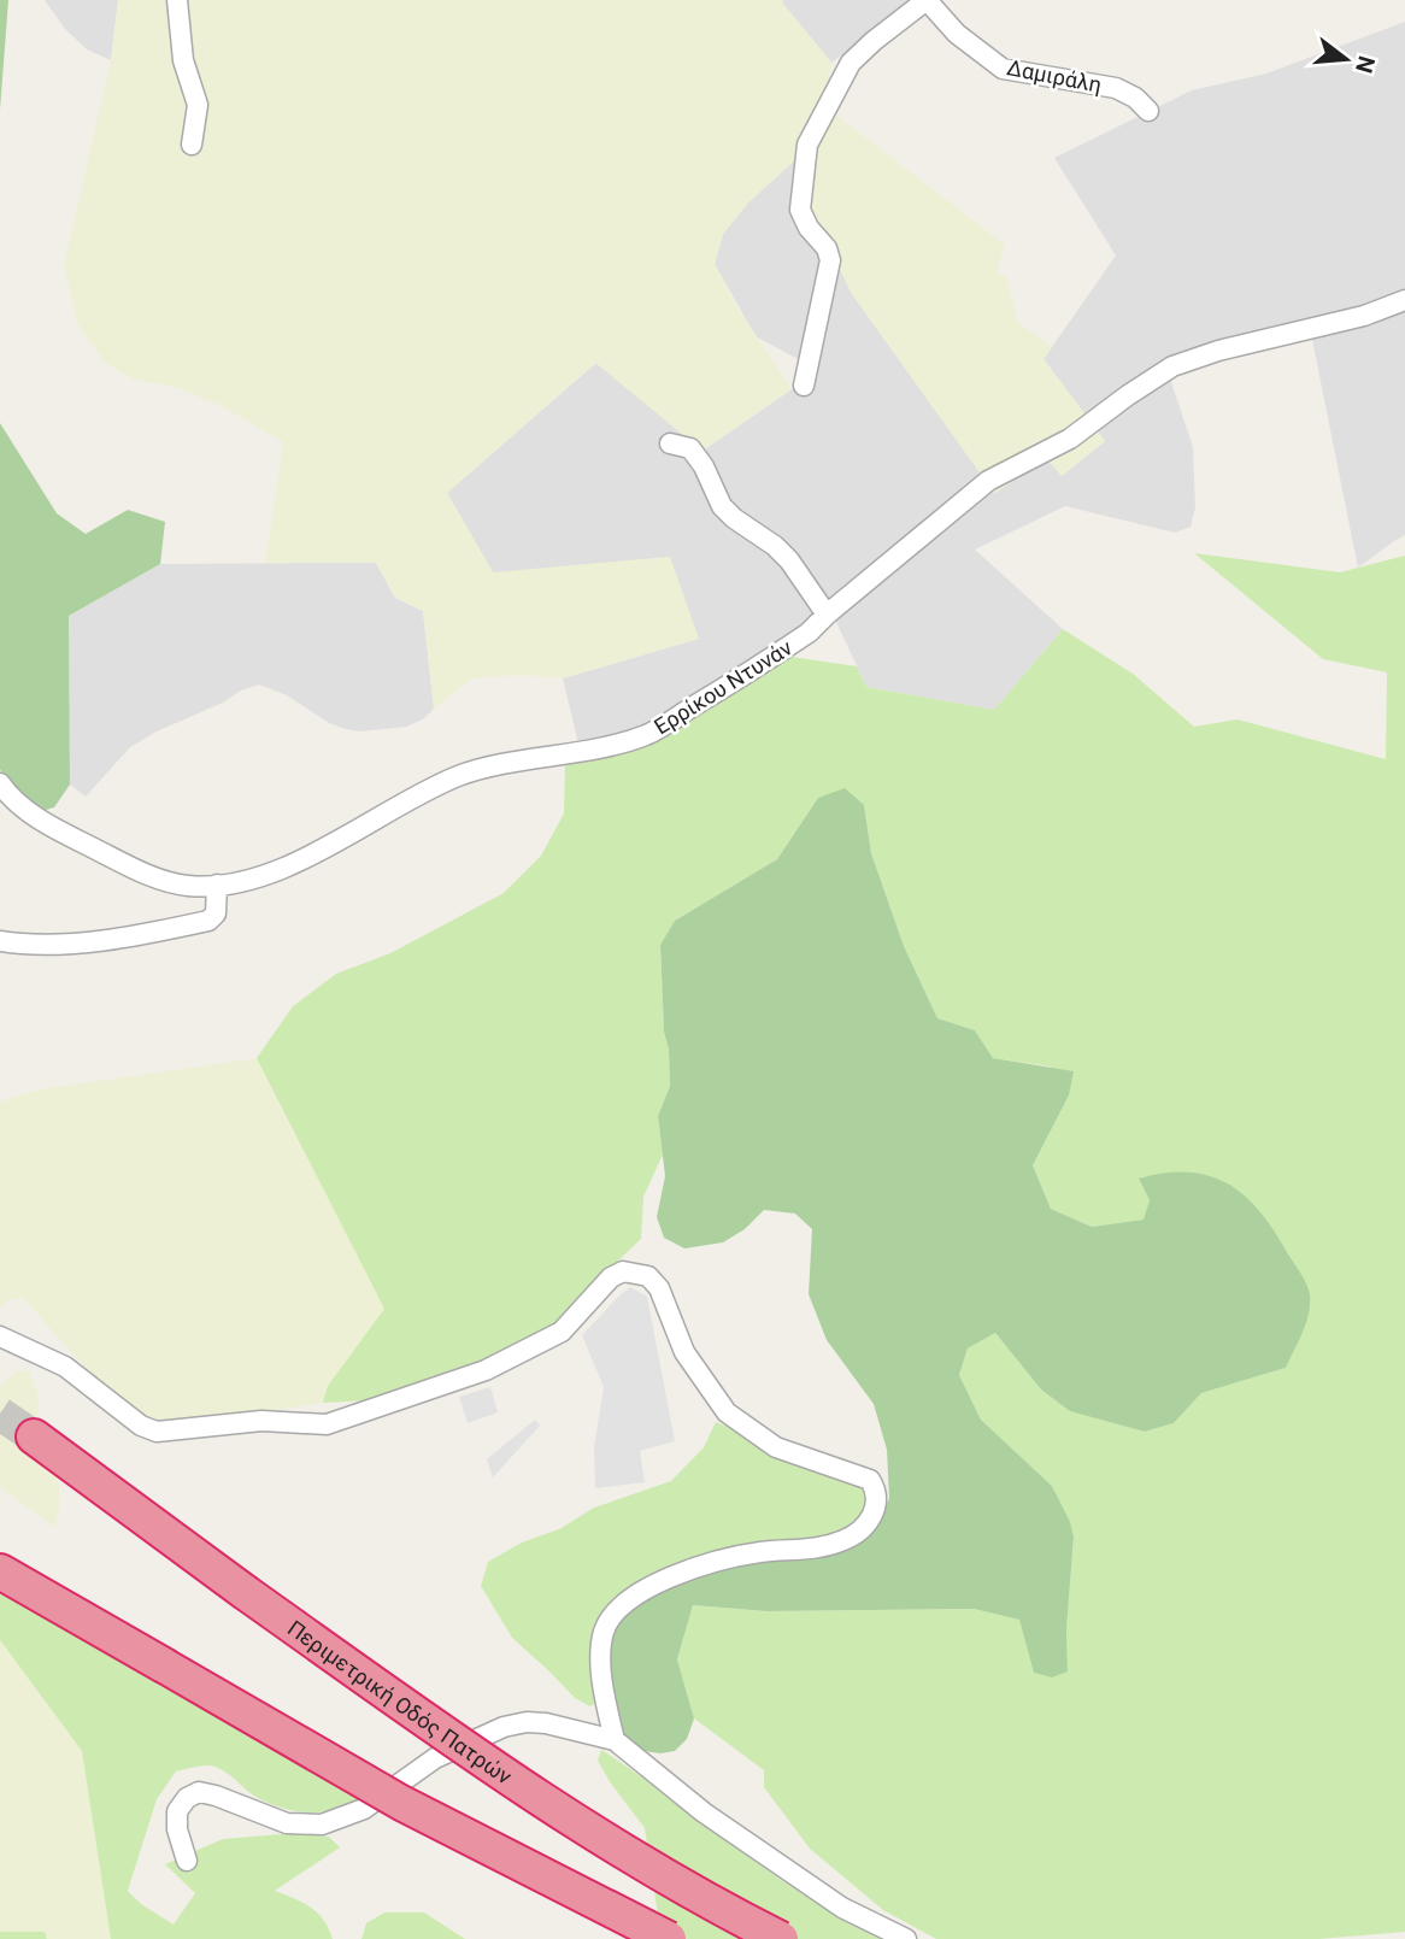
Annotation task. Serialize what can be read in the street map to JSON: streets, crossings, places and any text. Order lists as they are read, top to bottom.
{
  "streets": {
    "highway": ["Περιμετρική Οδός Πατρών"],
    "street": ["Δαμιράλη", "Ερρίκου Ντυνάν"]
  },
  "north": "right"
}
